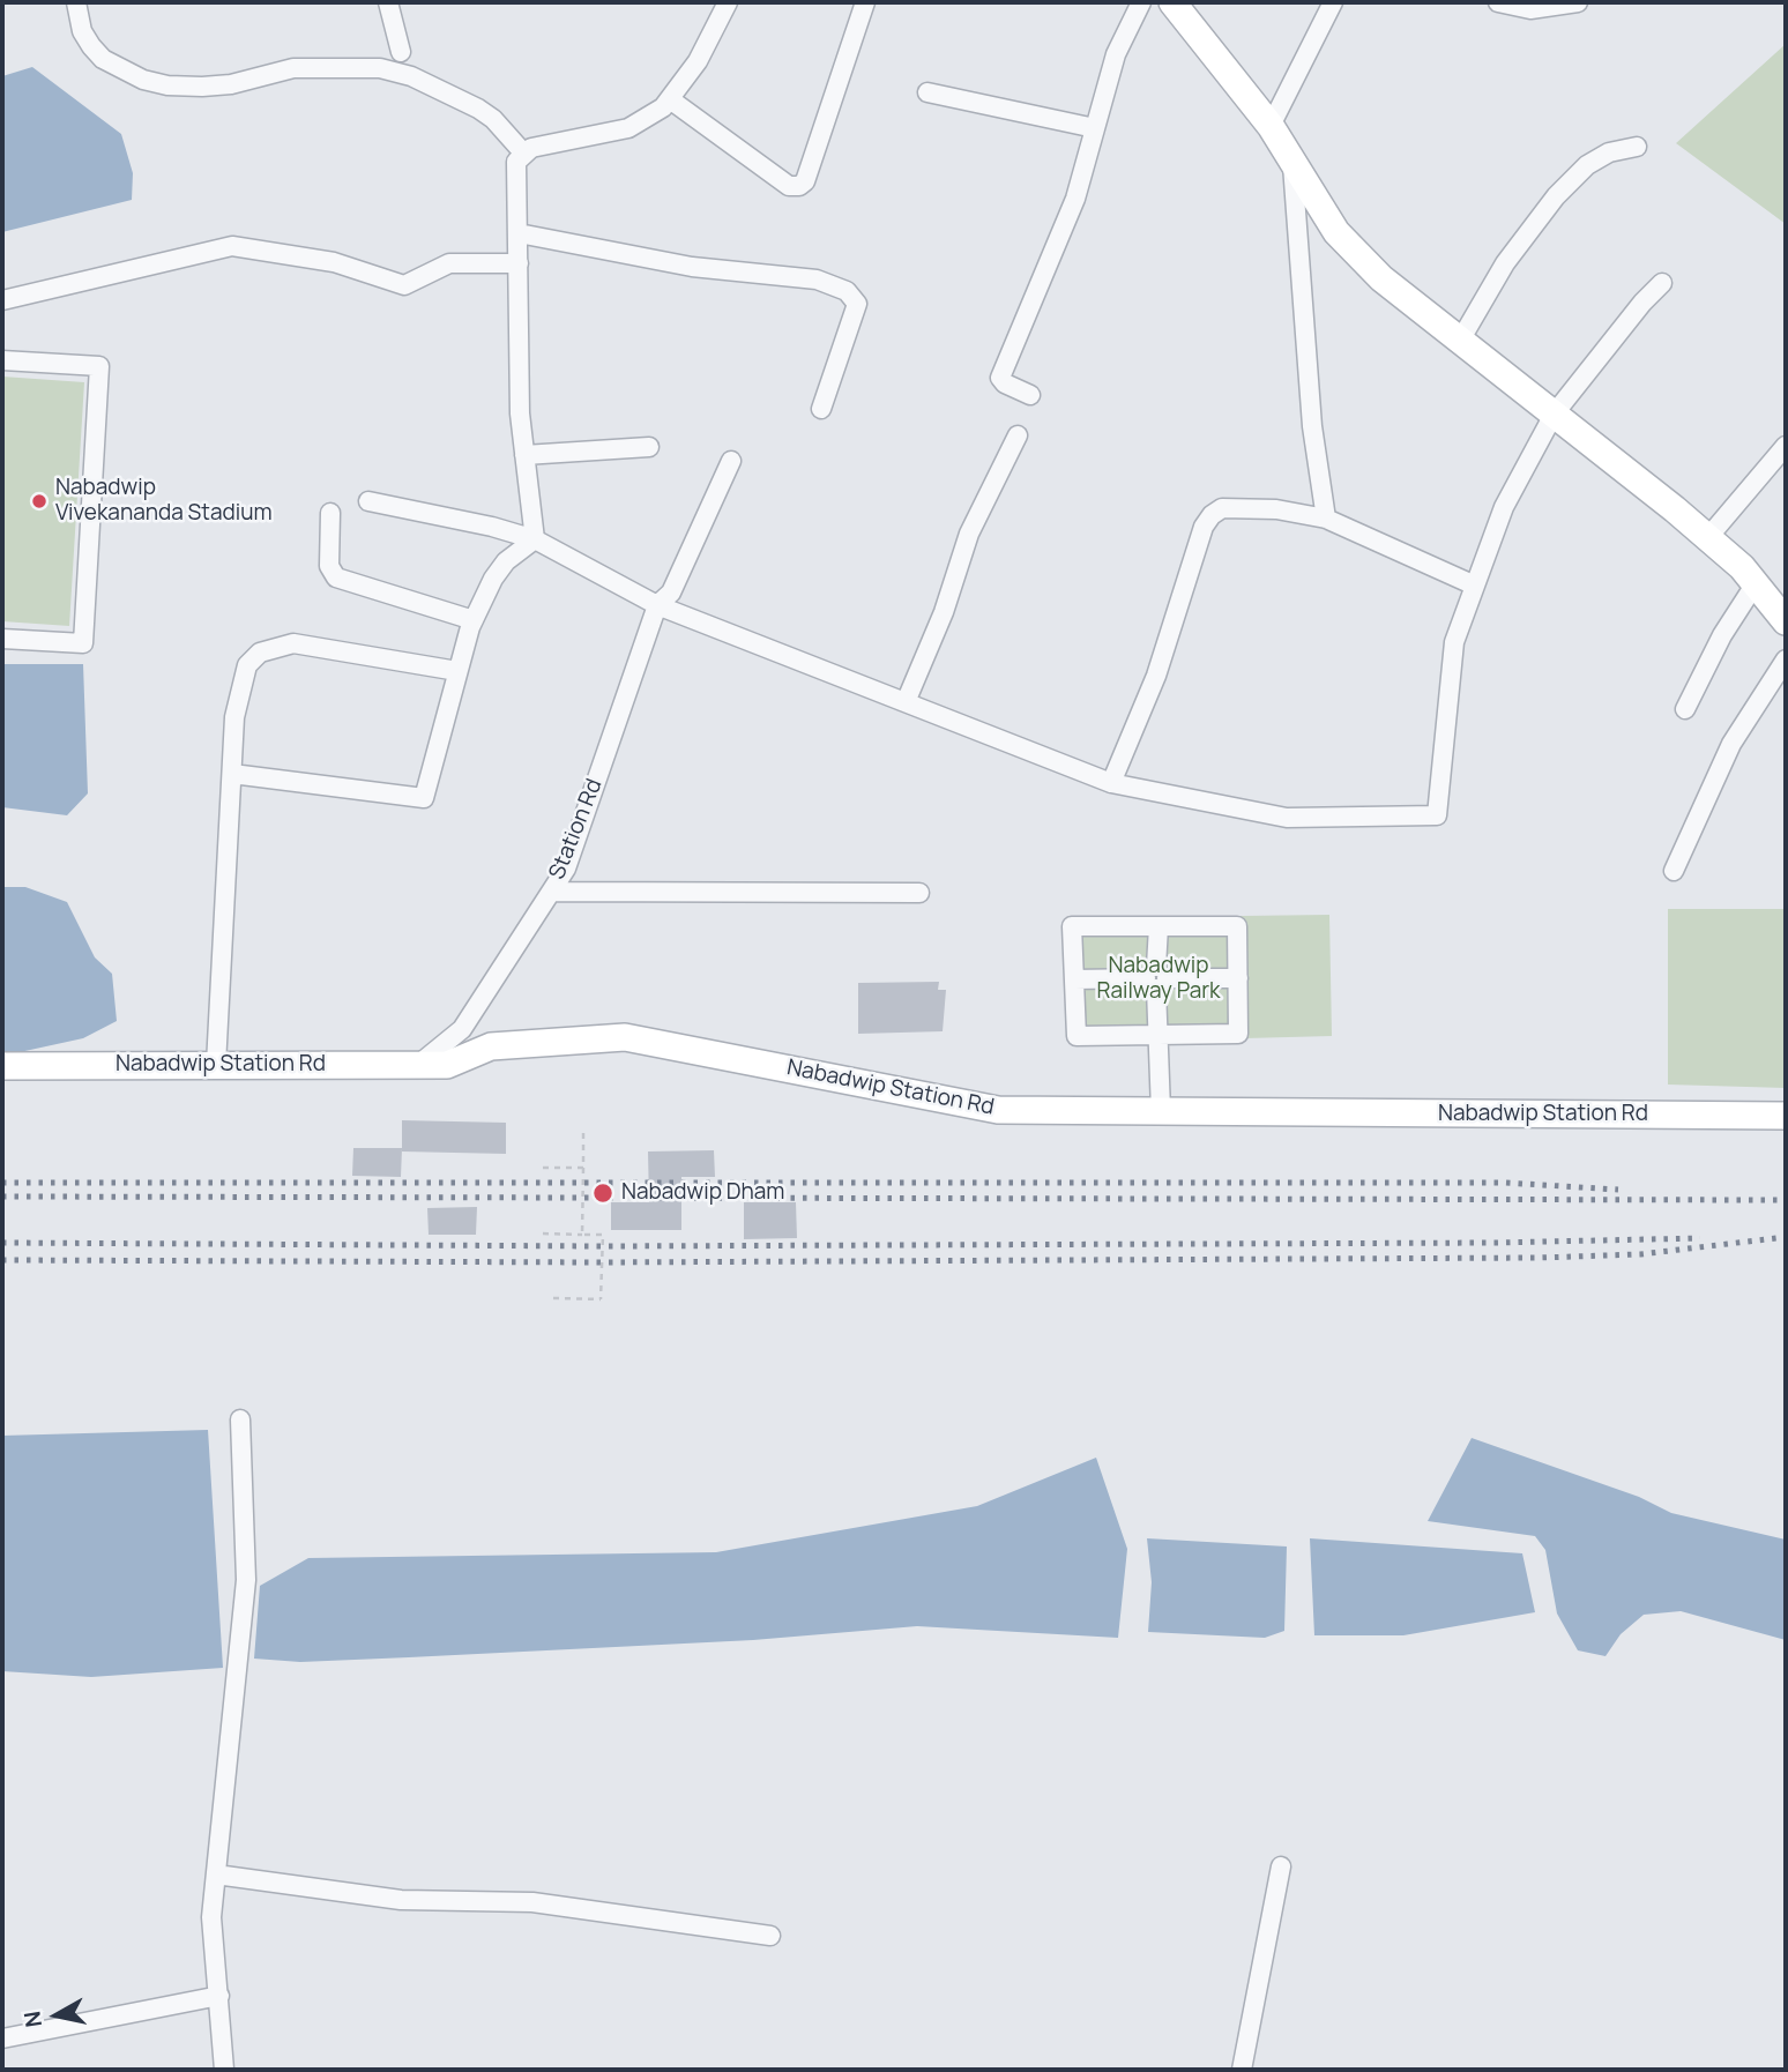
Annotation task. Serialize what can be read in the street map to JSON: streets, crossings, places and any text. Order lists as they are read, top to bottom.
{
  "streets": {
    "main road": ["Nabadwip Station Rd"],
    "street": ["Station Rd"]
  },
  "crossings": [
    ["Station Rd", "Nabadwip Station Rd"]
  ],
  "parks": ["Nabadwip Railway Park"],
  "places": ["Nabadwip Vivekananda Stadium", "Nabadwip Dham"],
  "north": "left"
}
